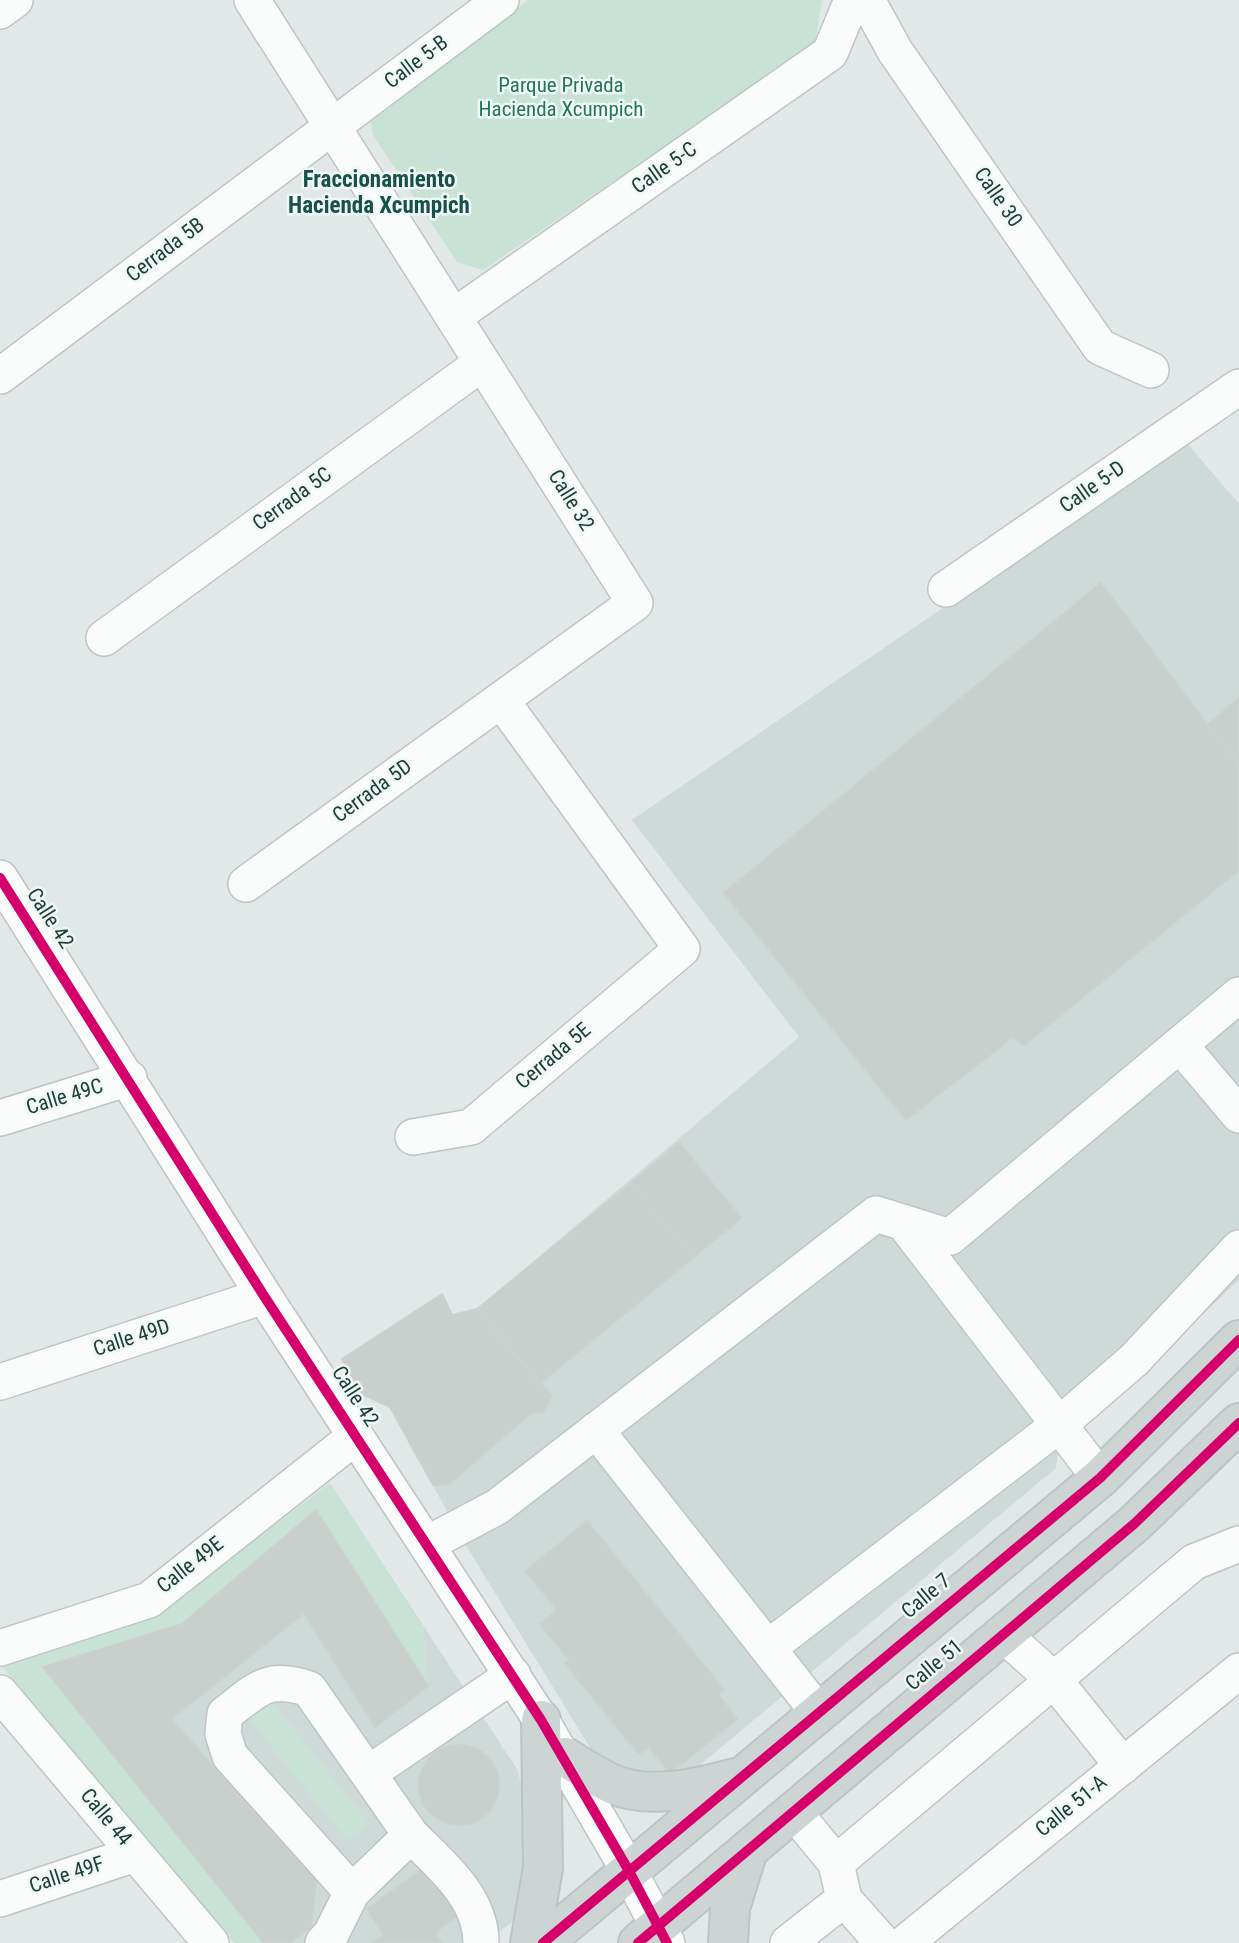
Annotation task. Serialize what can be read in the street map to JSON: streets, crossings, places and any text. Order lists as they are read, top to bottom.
{
  "streets": {
    "main road": ["Calle 7", "Calle 51"],
    "street": [
      "Calle 5-B",
      "Calle 5-C",
      "Calle 30",
      "Cerrada 5B",
      "Calle 5-D",
      "Cerrada 5C",
      "Calle 32",
      "Cerrada 5D",
      "Calle 42",
      "Cerrada 5E",
      "Calle 49C",
      "Calle 49D",
      "Calle 49E",
      "Calle 51-A",
      "Calle 44",
      "Calle 49F"
    ]
  },
  "crossings": [
    ["Calle 5-B", "Cerrada 5B"],
    ["Calle 5-B", "Calle 32"],
    ["Calle 5-C", "Calle 32"],
    ["Cerrada 5B", "Calle 32"],
    ["Cerrada 5C", "Calle 32"],
    ["Calle 32", "Cerrada 5D"],
    ["Calle 32", "Cerrada 5E"],
    ["Cerrada 5D", "Cerrada 5E"],
    ["Calle 42", "Calle 49C"],
    ["Calle 42", "Calle 49D"],
    ["Calle 42", "Calle 49E"],
    ["Calle 42", "Calle 7"],
    ["Calle 42", "Calle 51"],
    ["Calle 44", "Calle 49F"]
  ],
  "districts": ["Fraccionamiento Hacienda Xcumpich"],
  "parks": ["Parque Privada Hacienda Xcumpich"]
}
